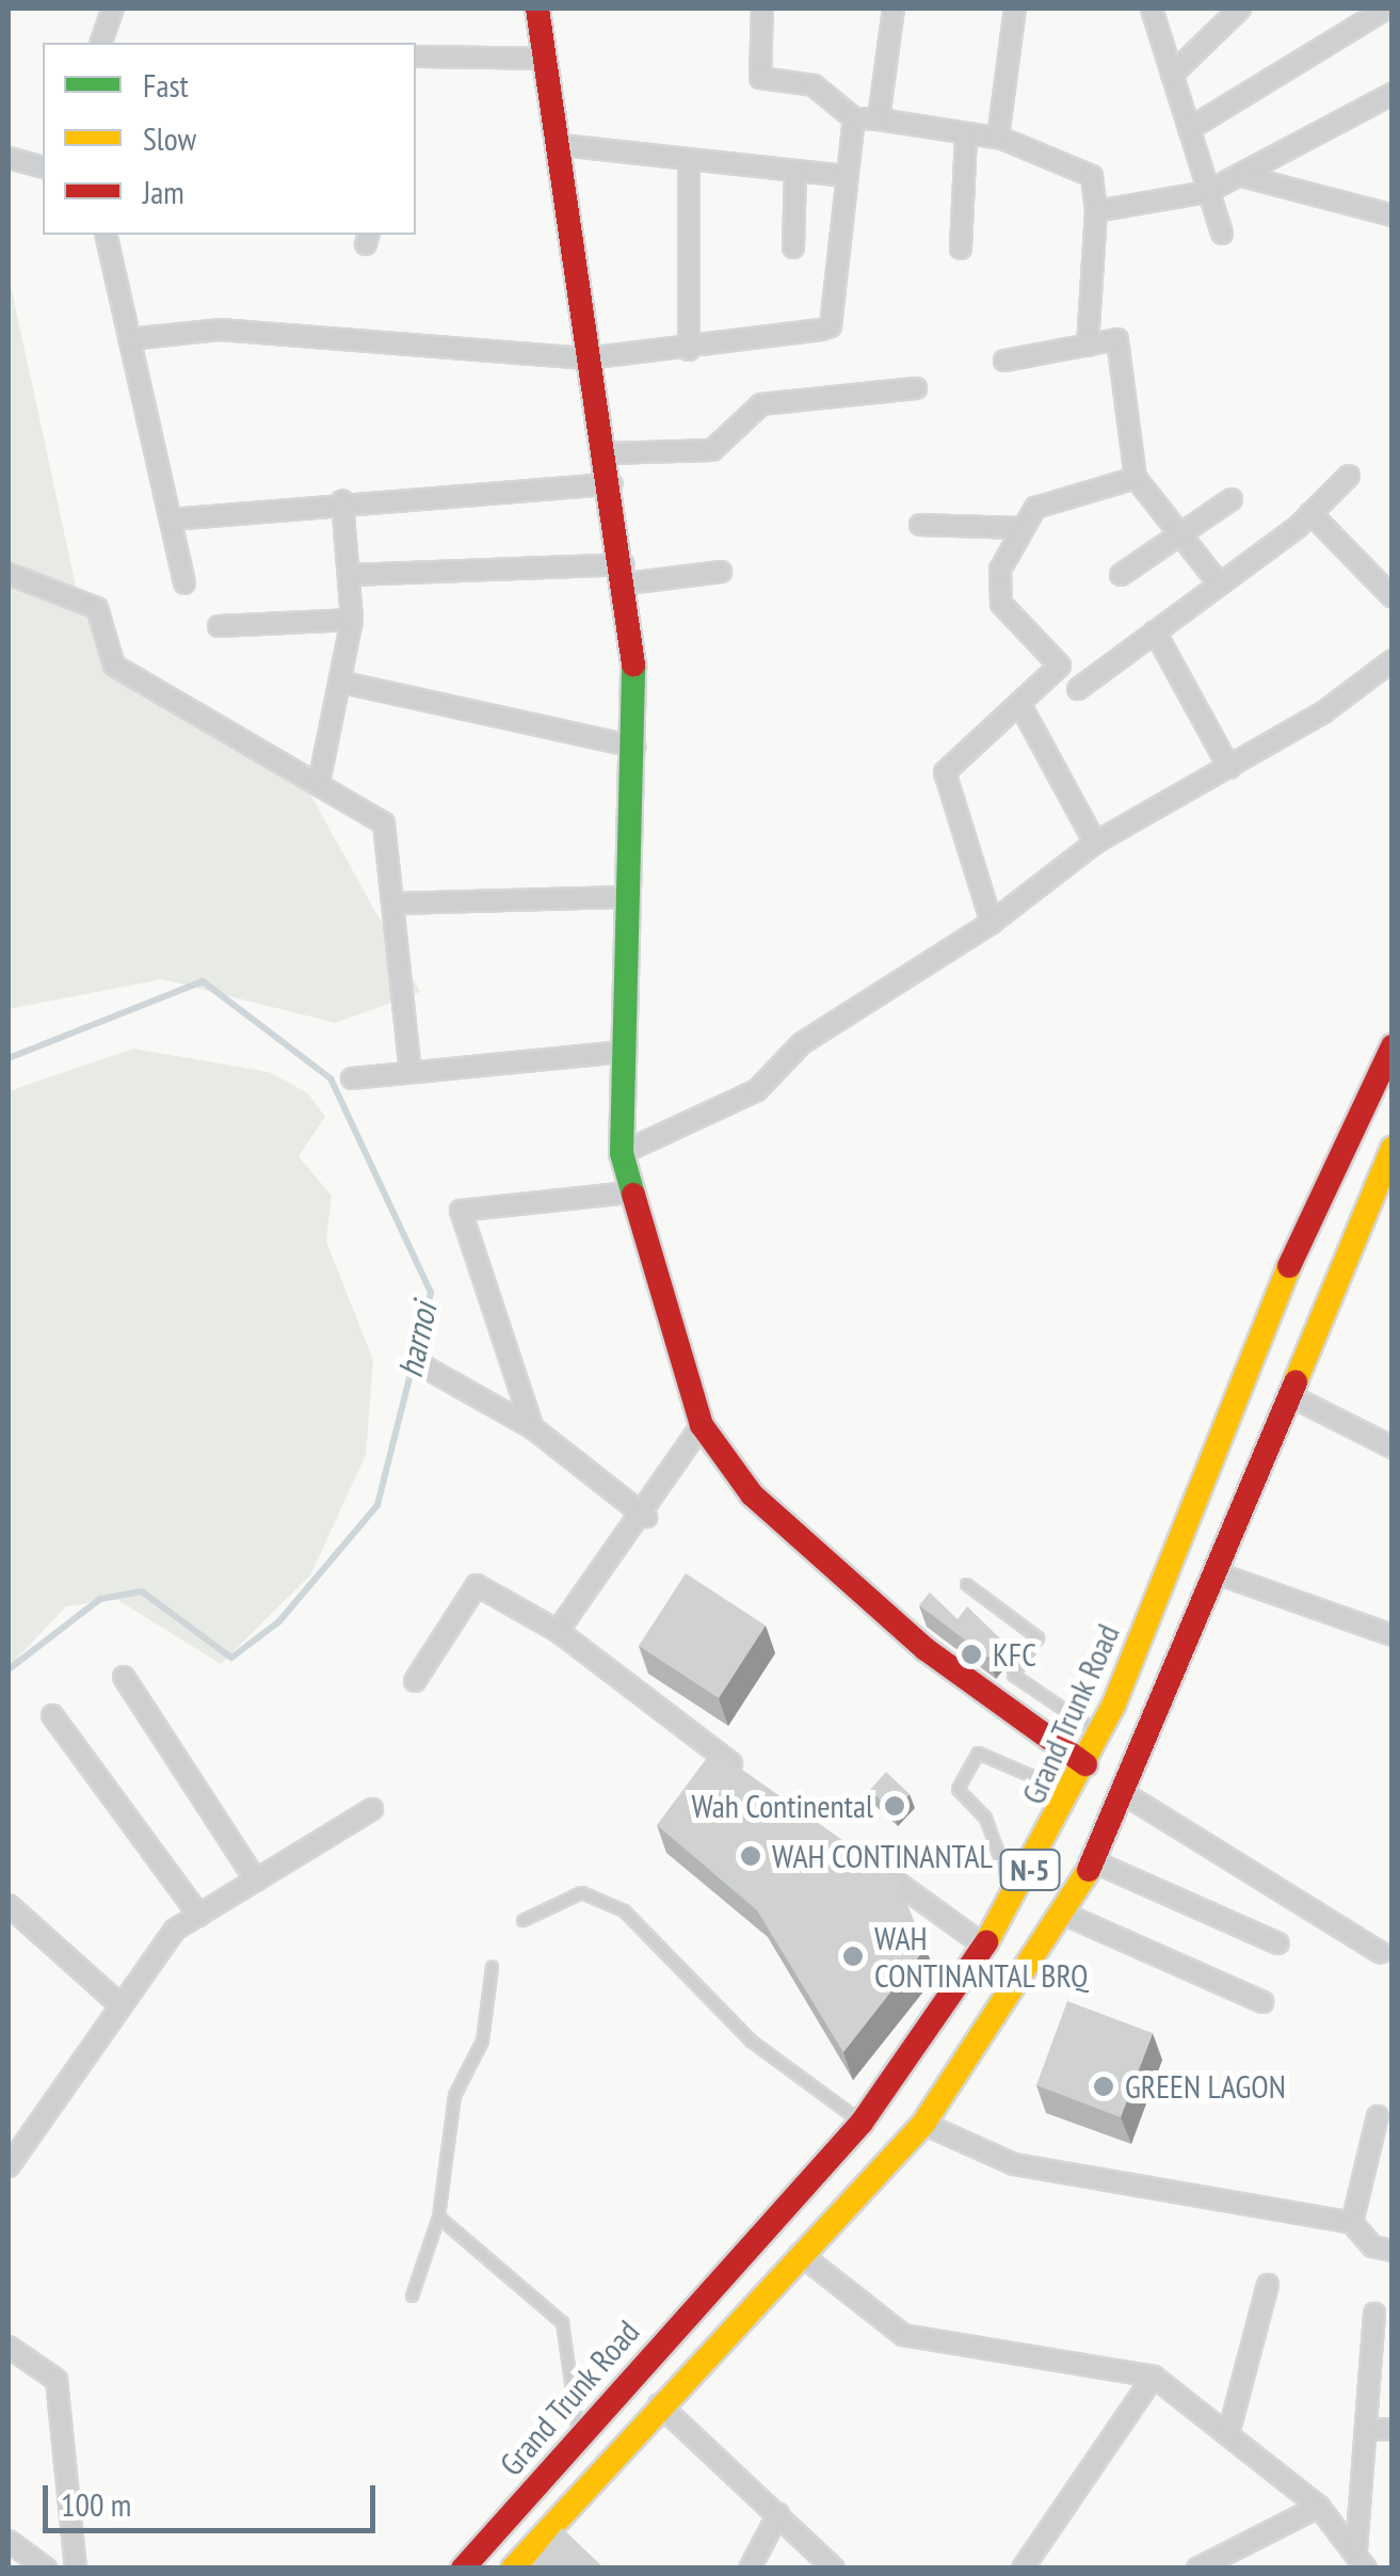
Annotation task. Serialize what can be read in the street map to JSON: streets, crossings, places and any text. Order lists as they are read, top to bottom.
{
  "streets": {
    "main road": ["Grand Trunk Road", "N-5"]
  },
  "water": ["harnoi"],
  "places": [
    "KFC",
    "Wah Continental",
    "WAH CONTINANTAL",
    "WAH CONTINANTAL BRQ",
    "GREEN LAGON"
  ],
  "legend": ["Fast", "Slow", "Jam"],
  "scale_bar": "100 m"
}
